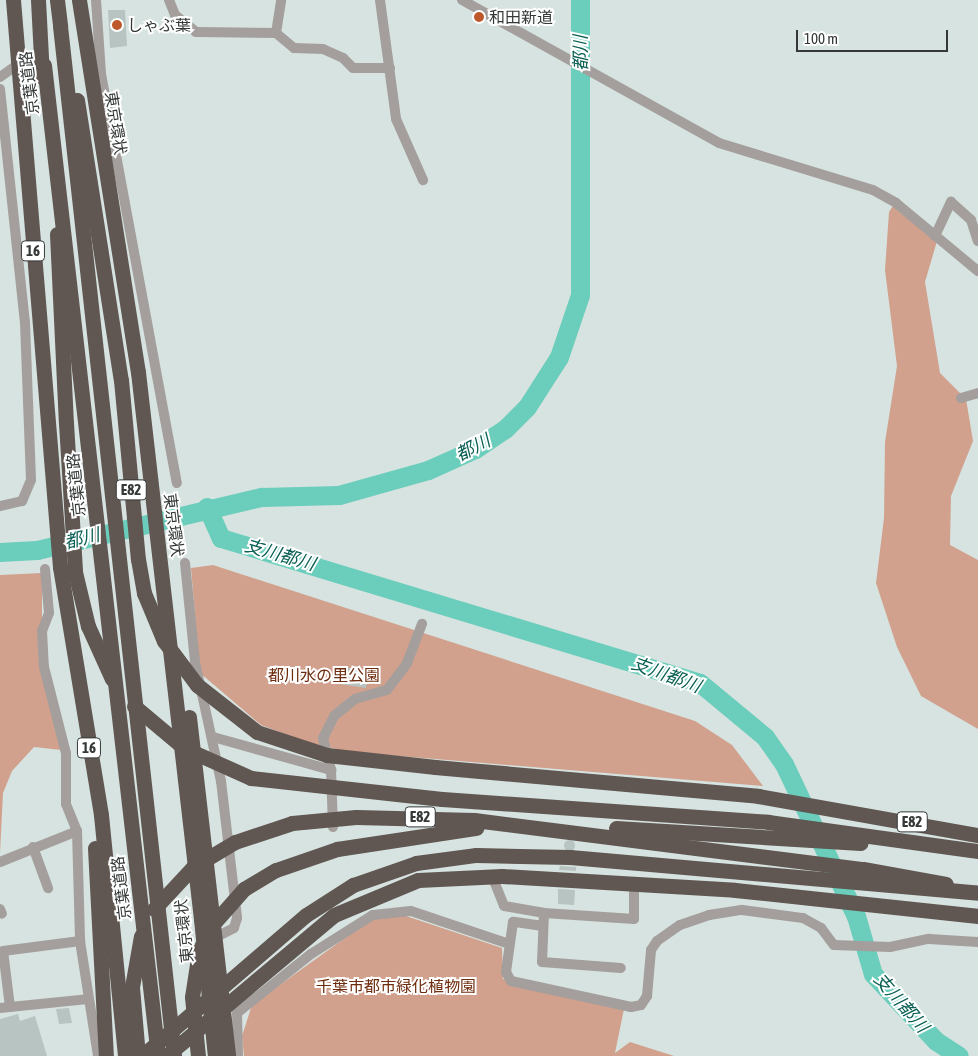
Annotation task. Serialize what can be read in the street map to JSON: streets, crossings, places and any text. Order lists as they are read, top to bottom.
{
  "streets": {
    "highway": [
      "京葉道路",
      "東京環状",
      "16",
      "E82"
    ]
  },
  "crossings": [
    ["京葉道路", "E82"]
  ],
  "water": ["都川", "支川都川"],
  "parks": ["都川水の里公園", "千葉市都市緑化植物園"],
  "places": ["和田新道", "しゃぶ葉"],
  "scale_bar": "100 m"
}
